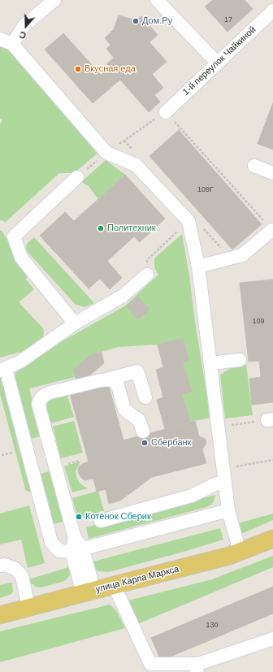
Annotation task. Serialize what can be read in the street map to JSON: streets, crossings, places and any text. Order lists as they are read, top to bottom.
{
  "streets": {
    "main road": ["улица Карла Маркса"],
    "street": ["1-й переулок Чайкиной"]
  },
  "places": [
    "Дом.Ру",
    "Вкусная еда",
    "Политехник",
    "Сбербанк",
    "Котёнок Сберик"
  ],
  "house_numbers": [
    "17",
    "109Г",
    "109",
    "130"
  ],
  "north": "bottom"
}
